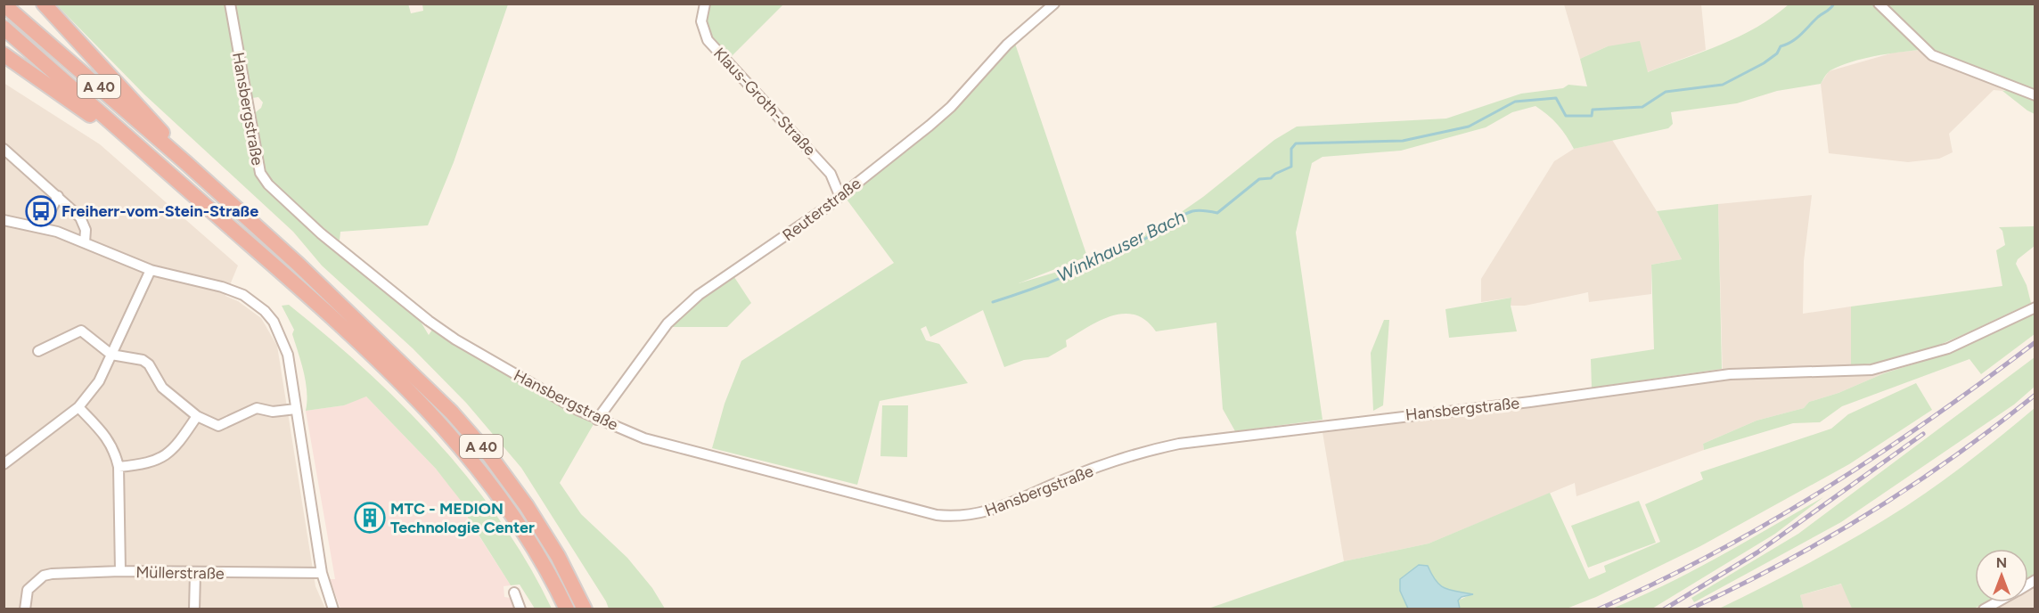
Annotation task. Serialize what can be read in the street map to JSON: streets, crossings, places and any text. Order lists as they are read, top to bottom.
{
  "streets": {
    "highway": ["A 40"],
    "street": [
      "Klaus-Groth-Straße",
      "Hansbergstraße",
      "Reuterstraße",
      "Müllerstraße"
    ]
  },
  "crossings": [
    ["Klaus-Groth-Straße", "Reuterstraße"],
    ["Hansbergstraße", "Reuterstraße"]
  ],
  "water": ["Winkhauser Bach"],
  "places": {
    "bus stop": ["Freiherr-vom-Stein-Straße"],
    "building": ["MTC - MEDION Technologie Center"]
  },
  "north": "top"
}
